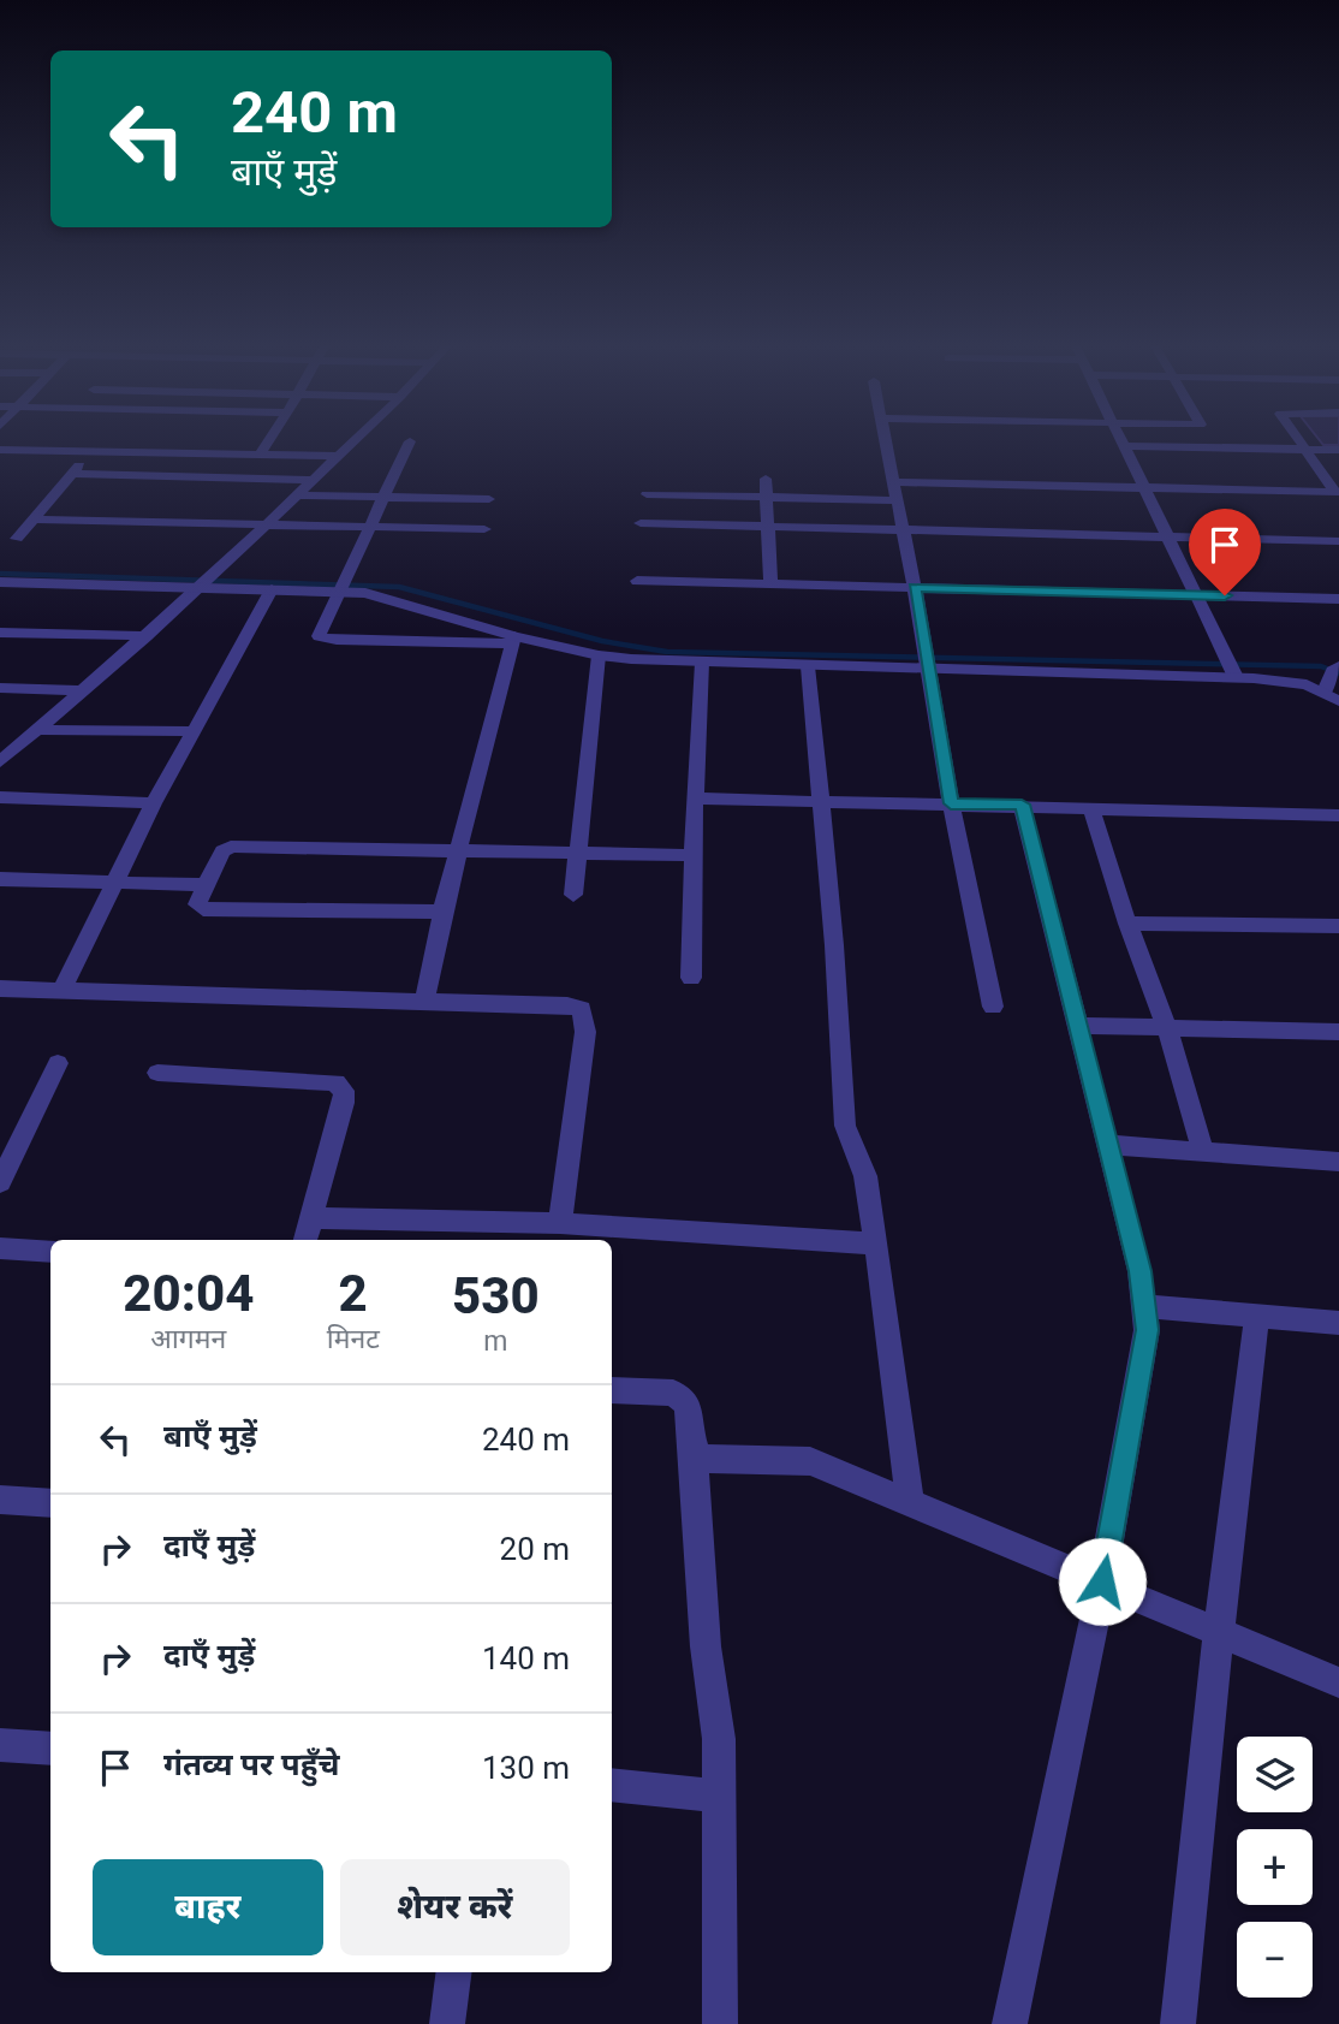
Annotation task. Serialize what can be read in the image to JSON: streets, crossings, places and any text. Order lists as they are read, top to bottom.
{
  "page": {
    "turn": ["240 m", "बाएँ मुड़ें"],
    "eta": [
      "20:04",
      "आगमन",
      "2",
      "मिनट",
      "530",
      "m"
    ],
    "list": [
      {
        "name": "बाएँ मुड़ें",
        "value": "240 m"
      },
      {
        "name": "दाएँ मुड़ें",
        "value": "20 m"
      },
      {
        "name": "दाएँ मुड़ें",
        "value": "140 m"
      },
      {
        "name": "गंतव्य पर पहुँचे",
        "value": "130 m"
      }
    ],
    "map_buttons": ["+", "−"],
    "buttons": ["बाहर", "शेयर करें"]
  }
}
